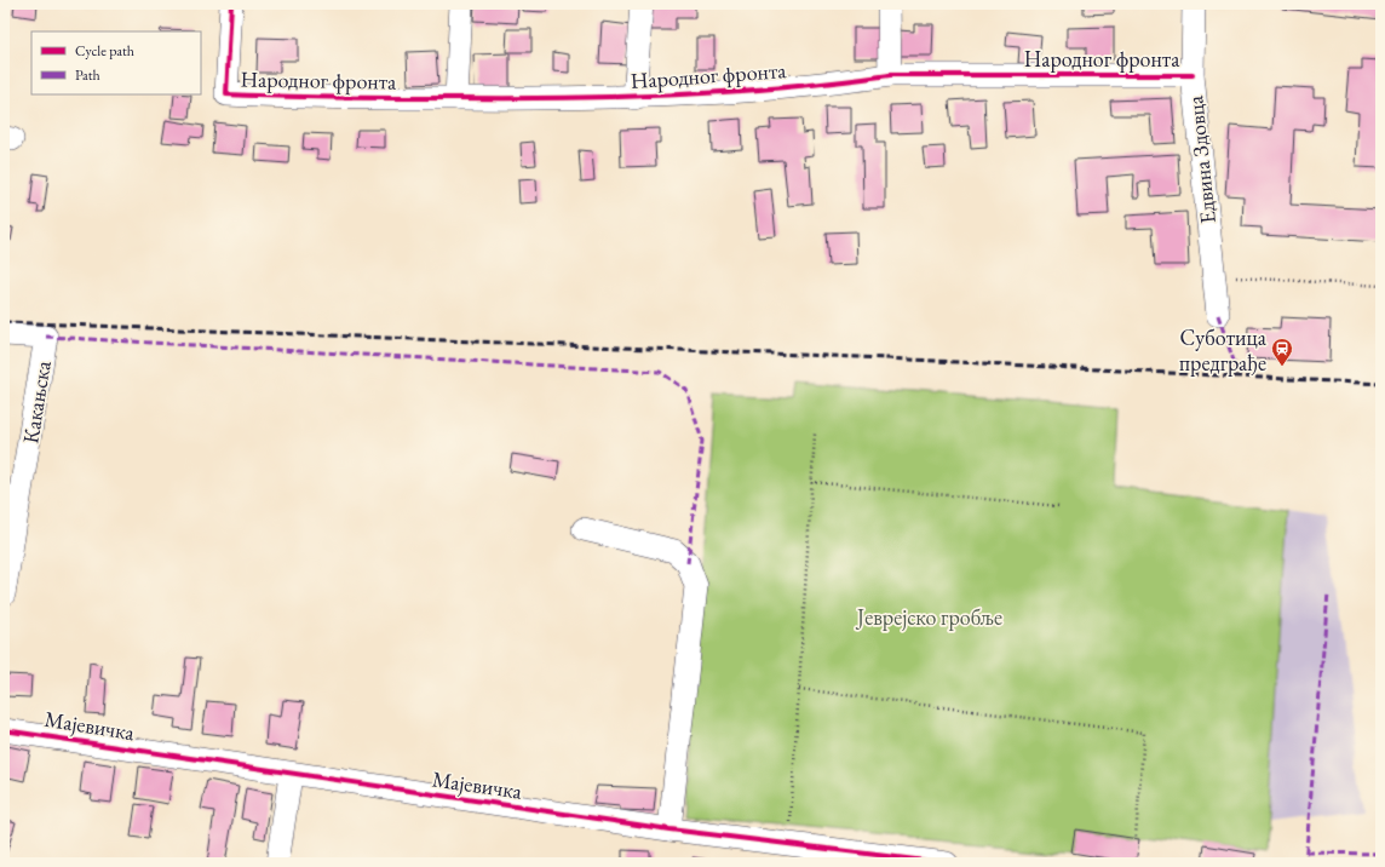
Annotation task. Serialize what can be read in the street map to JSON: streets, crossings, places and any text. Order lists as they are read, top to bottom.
{
  "streets": {
    "street": [
      "Народног фронта",
      "Едвина Здовца",
      "Какањска",
      "Мајевичка"
    ]
  },
  "crossings": [
    ["Народног фронта", "Едвина Здовца"]
  ],
  "parks": ["Јеврејско гробље"],
  "places": {
    "station": ["Суботица предграђе"]
  },
  "legend": ["Cycle path", "Path"]
}
